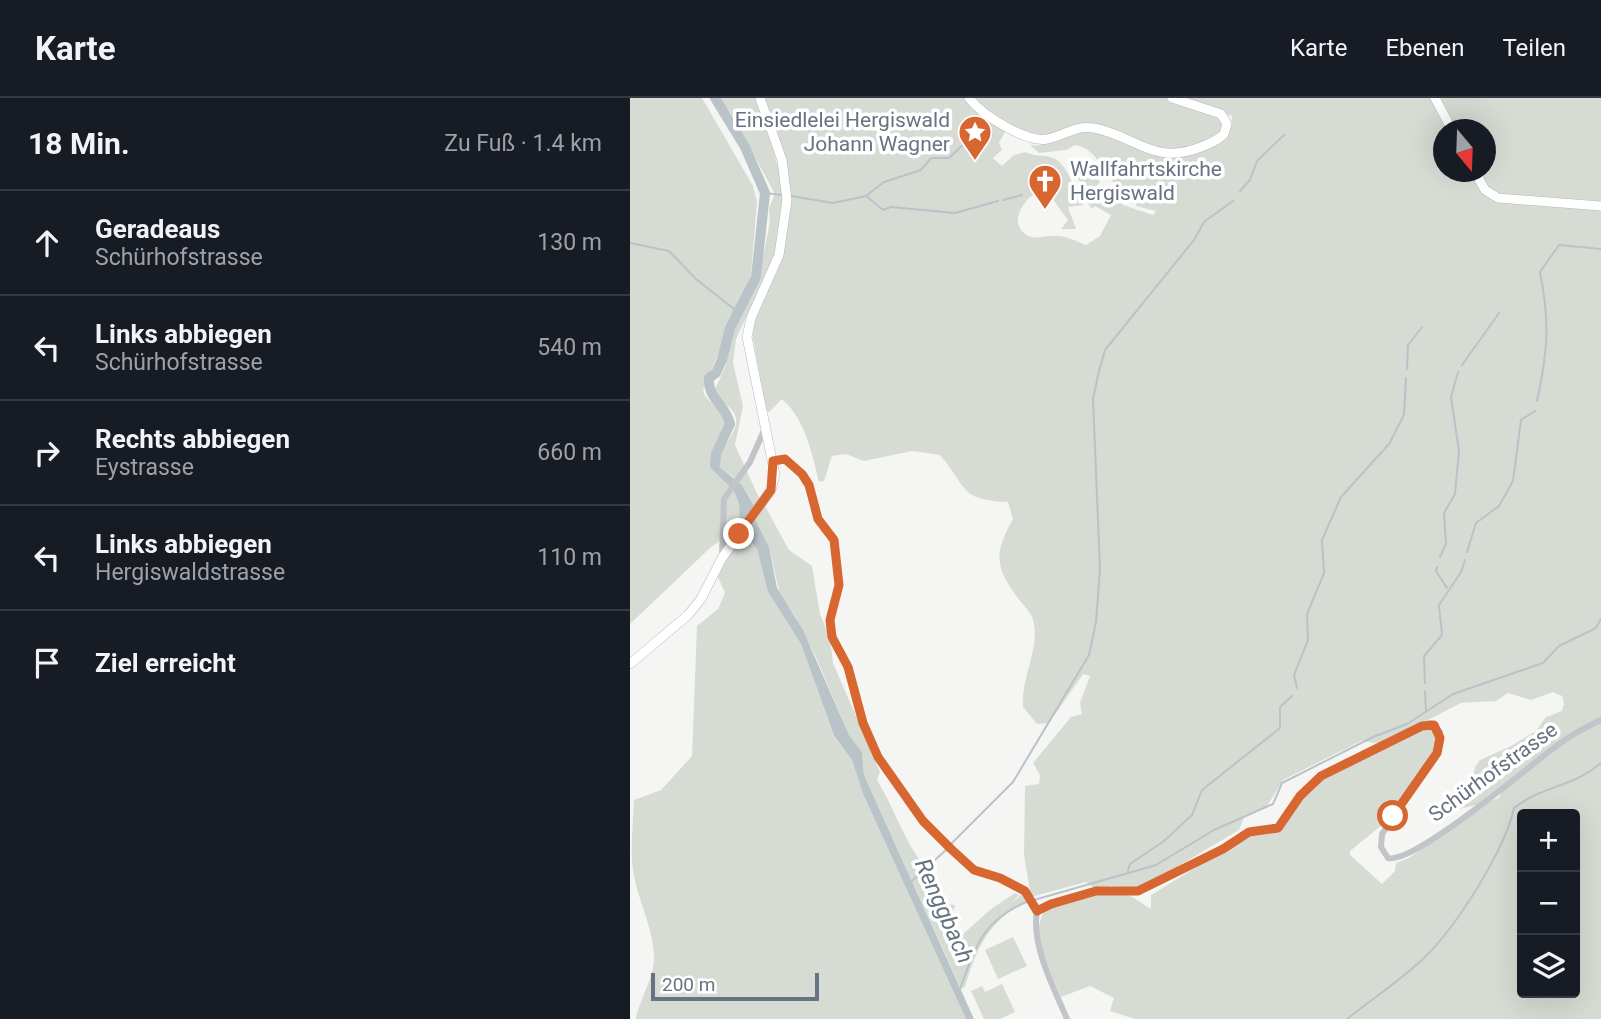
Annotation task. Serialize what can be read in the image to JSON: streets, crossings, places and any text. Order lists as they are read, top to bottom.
{
  "streets": {
    "street": ["Schürhofstrasse"]
  },
  "water": ["Renggbach"],
  "places": {
    "place": ["Einsiedlelei Hergiswald Johann Wagner"],
    "church": ["Wallfahrtskirche Hergiswald"]
  },
  "scale_bar": "200 m",
  "north": "bottom",
  "page": {
    "header": "Karte",
    "nav": ["Karte", "Ebenen", "Teilen"],
    "heading": ["18 Min.", "Zu Fuß · 1.4 km"],
    "list": [
      ["Geradeaus", "Schürhofstrasse", "130 m"],
      ["Links abbiegen", "Schürhofstrasse", "540 m"],
      ["Rechts abbiegen", "Eystrasse", "660 m"],
      ["Links abbiegen", "Hergiswaldstrasse", "110 m"],
      "Ziel erreicht"
    ],
    "map_buttons": ["+", "−"],
    "scale": "200 m"
  }
}
